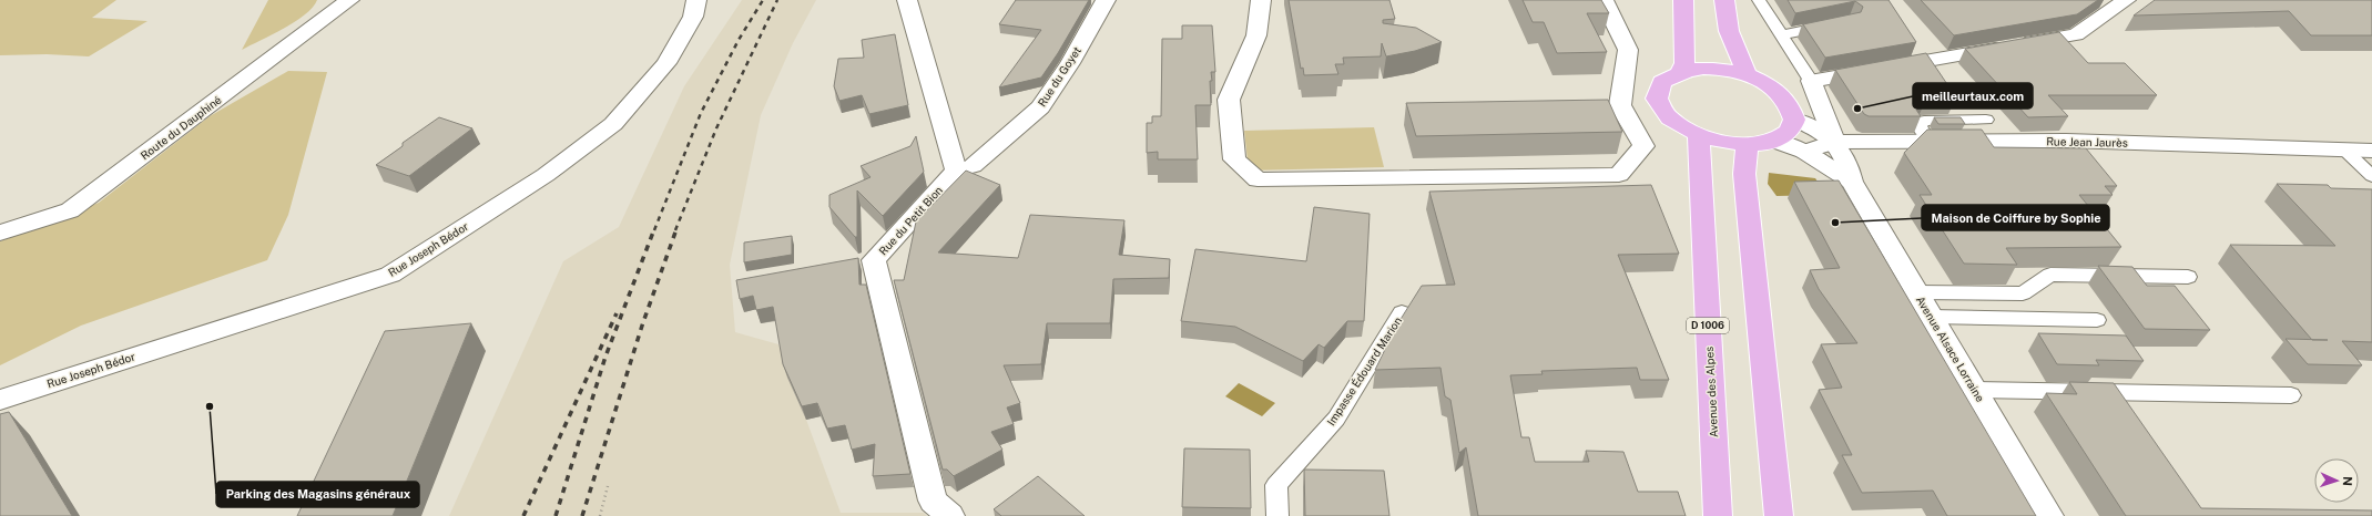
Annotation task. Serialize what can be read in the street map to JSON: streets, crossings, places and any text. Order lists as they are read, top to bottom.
{
  "streets": {
    "main road": ["D 1006", "Avenue des Alpes"],
    "street": [
      "Rue du Goyet",
      "Route du Dauphiné",
      "Rue Jean Jaurès",
      "Rue du Petit Bion",
      "Rue Joseph Bédor",
      "Avenue Alsace Lorraine"
    ],
    "lane": ["Impasse Édouard Marion"]
  },
  "crossings": [
    ["Rue du Goyet", "Rue du Petit Bion"],
    ["Rue Jean Jaurès", "Avenue Alsace Lorraine"]
  ],
  "places": ["meilleurtaux.com", "Maison de Coiffure by Sophie", "Parking des Magasins généraux"],
  "north": "right"
}
